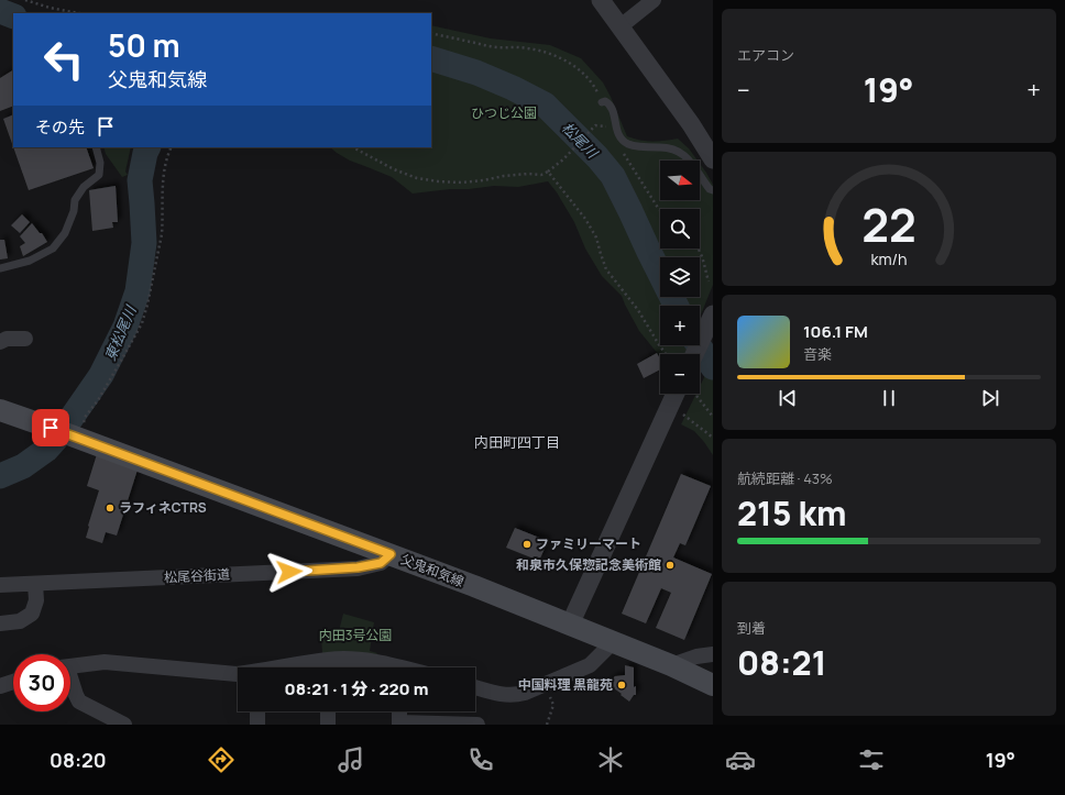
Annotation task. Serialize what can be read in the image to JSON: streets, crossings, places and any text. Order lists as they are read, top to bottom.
{
  "streets": {
    "main road": ["父鬼和気線"],
    "street": ["松尾谷街道"]
  },
  "crossings": [
    ["父鬼和気線", "松尾谷街道"]
  ],
  "districts": ["内田町四丁目"],
  "water": ["松尾川", "東松尾川"],
  "parks": ["ひつじ公園", "内田3号公園"],
  "places": [
    "ラフィネCTRS",
    "ファミリーマート",
    "和泉市久保惣記念美術館",
    "中国料理 黒龍苑"
  ],
  "north": "right",
  "page": {
    "tile": [
      "エアコン",
      ["航続距離 · 43%", "215 km"],
      ["到着", "08:21"]
    ],
    "turn": ["50 m", "父鬼和気線"],
    "heat": ["−", "19°", "+"],
    "then": "その先",
    "map_buttons": ["+", "−"],
    "song": ["106.1 FM", "音楽"],
    "limit": "30",
    "trip": "08:21 · 1 分 · 220 m",
    "tabs": ["08:20", "19°"],
    "gauge": ["22", "km/h"]
  }
}
